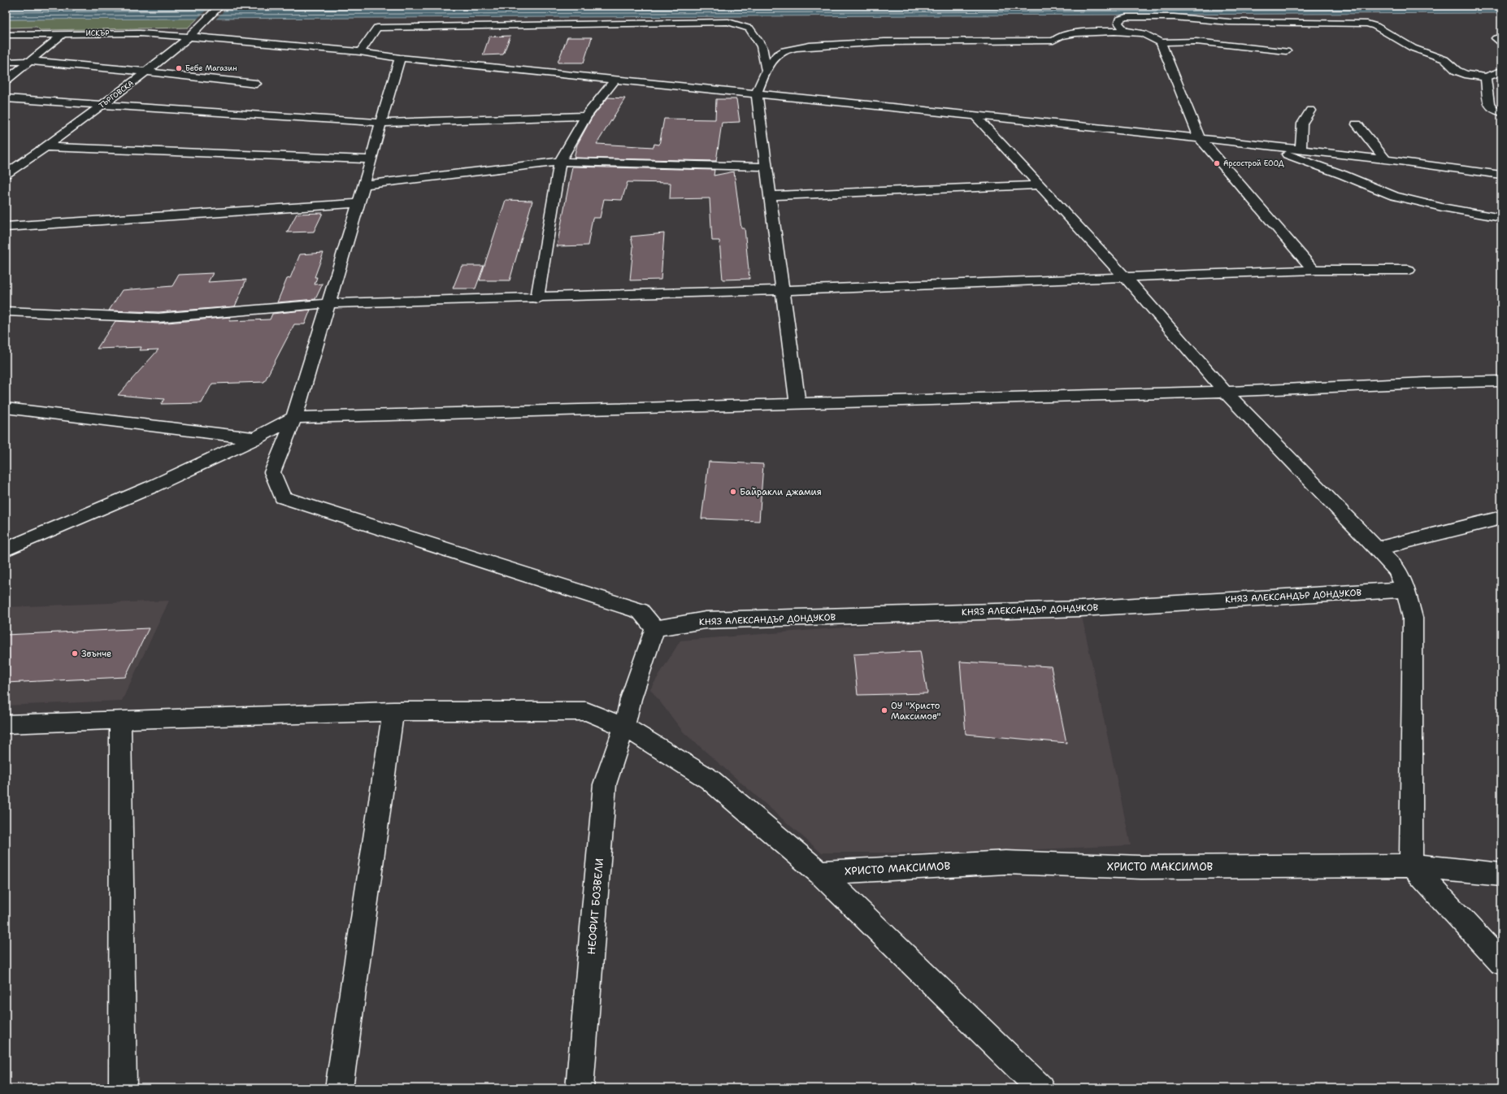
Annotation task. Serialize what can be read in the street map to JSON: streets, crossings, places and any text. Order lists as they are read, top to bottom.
{
  "streets": {
    "street": [
      "ИСКЪР",
      "ТЪРГОВСКА",
      "КНЯЗ АЛЕКСАНДЪР ДОНДУКОВ",
      "ХРИСТО МАКСИМОВ",
      "НЕОФИТ БОЗВЕЛИ"
    ]
  },
  "crossings": [
    ["ИСКЪР", "ТЪРГОВСКА"],
    ["КНЯЗ АЛЕКСАНДЪР ДОНДУКОВ", "НЕОФИТ БОЗВЕЛИ"]
  ],
  "places": [
    "Бебе Магазин",
    "Арсострой ЕООД",
    "Байракли джамия",
    "Звънче",
    "ОУ \"Христо Максимов\""
  ]
}
